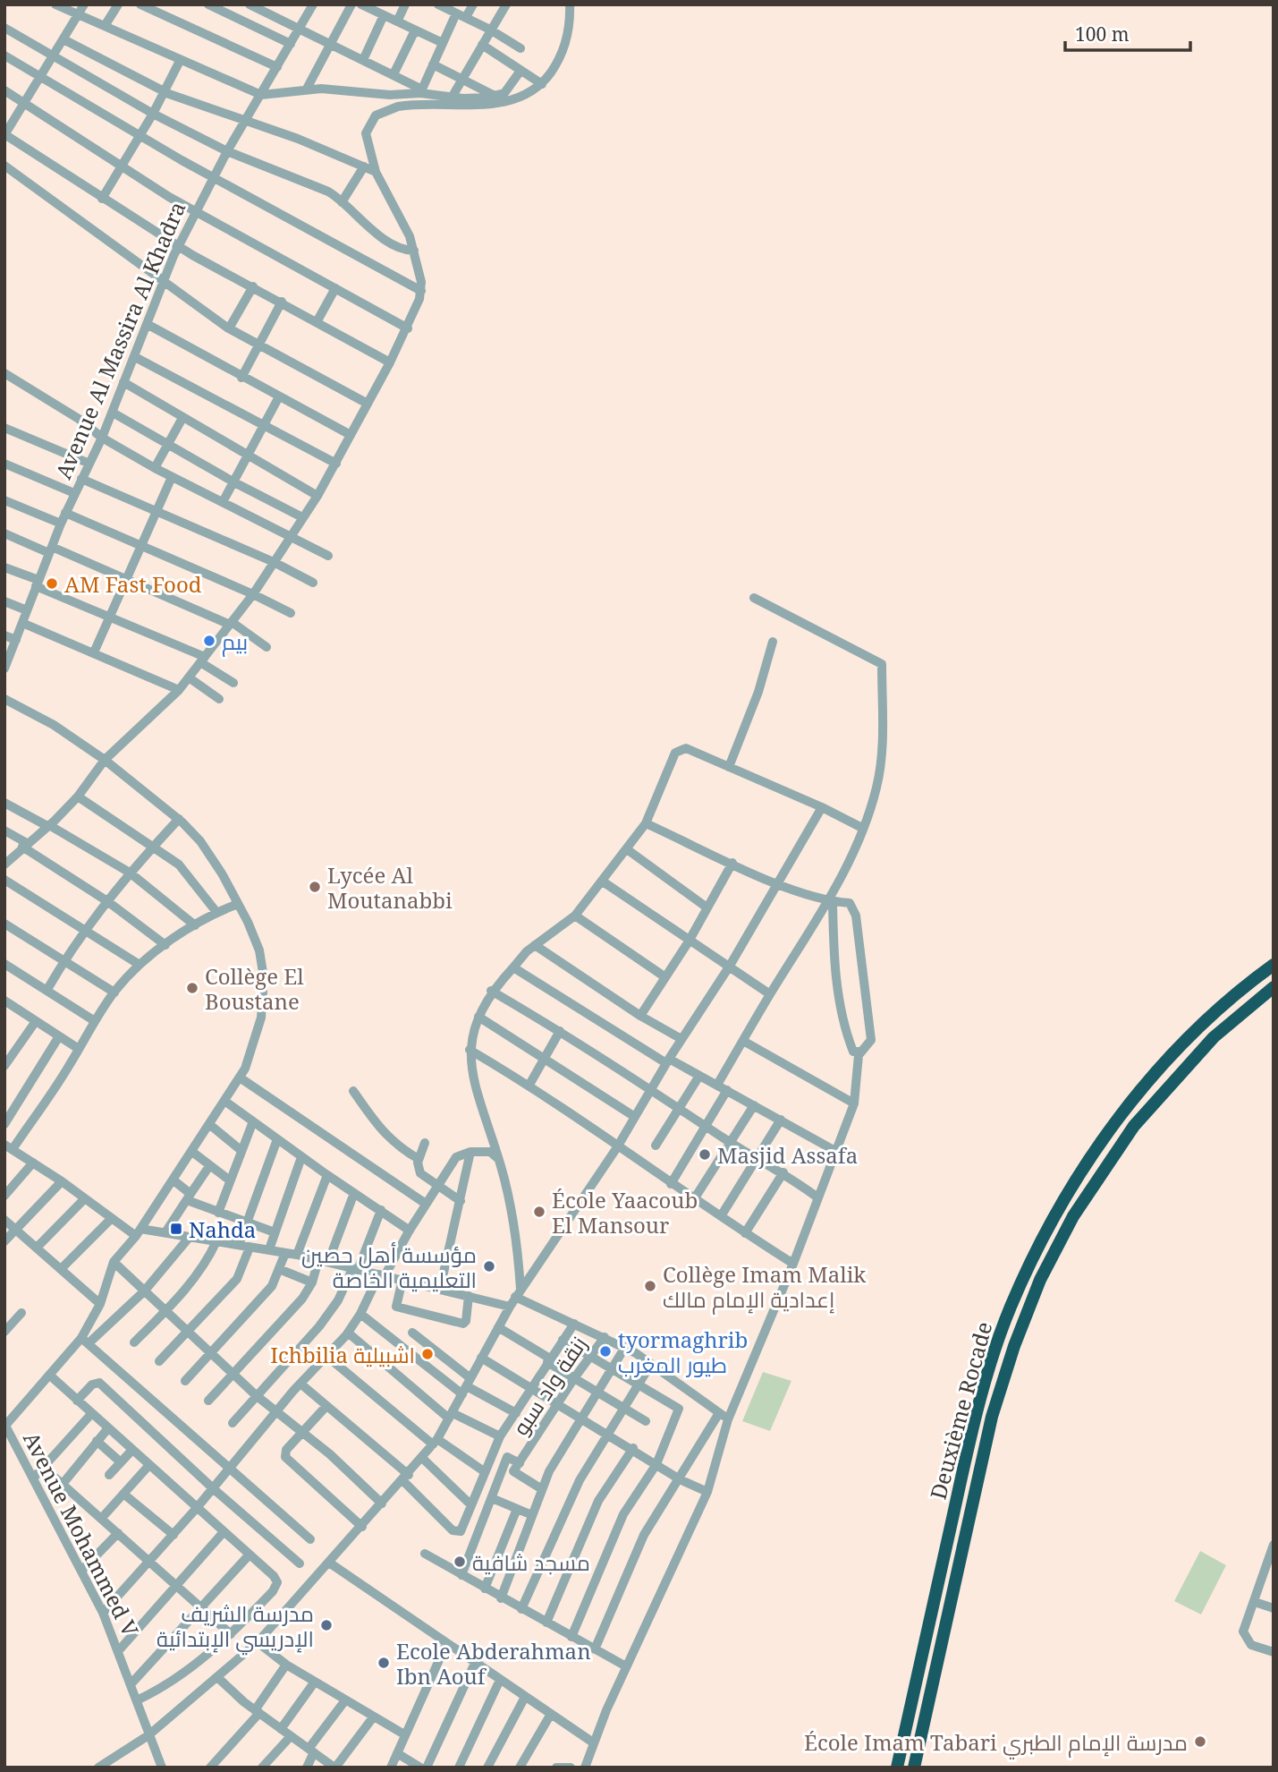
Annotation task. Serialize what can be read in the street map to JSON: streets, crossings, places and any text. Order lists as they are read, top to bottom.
{
  "streets": {
    "highway": ["Deuxième Rocade"],
    "street": ["Avenue Al Massira Al Khadra", "زنقة واد سبو", "Avenue Mohammed V"]
  },
  "places": {
    "other": [
      "AM Fast Food",
      "بيم",
      "Lycée Al Moutanabbi",
      "Collège El Boustane",
      "Masjid Assafa",
      "École Yaacoub El Mansour",
      "مؤسسة أهل حصين التعليمية الخاصة",
      "Collège Imam Malik إعدادية الإمام مالك",
      "tyormaghrib طيور المغرب",
      "Ichbilia اشبيلية",
      "مسجد شافية",
      "مدرسة الشريف الإدريسي الإبتدائية",
      "Ecole Abderahman Ibn Aouf",
      "École Imam Tabari مدرسة الإمام الطبري"
    ],
    "transit": ["Nahda"]
  },
  "scale_bar": "100 m"
}
